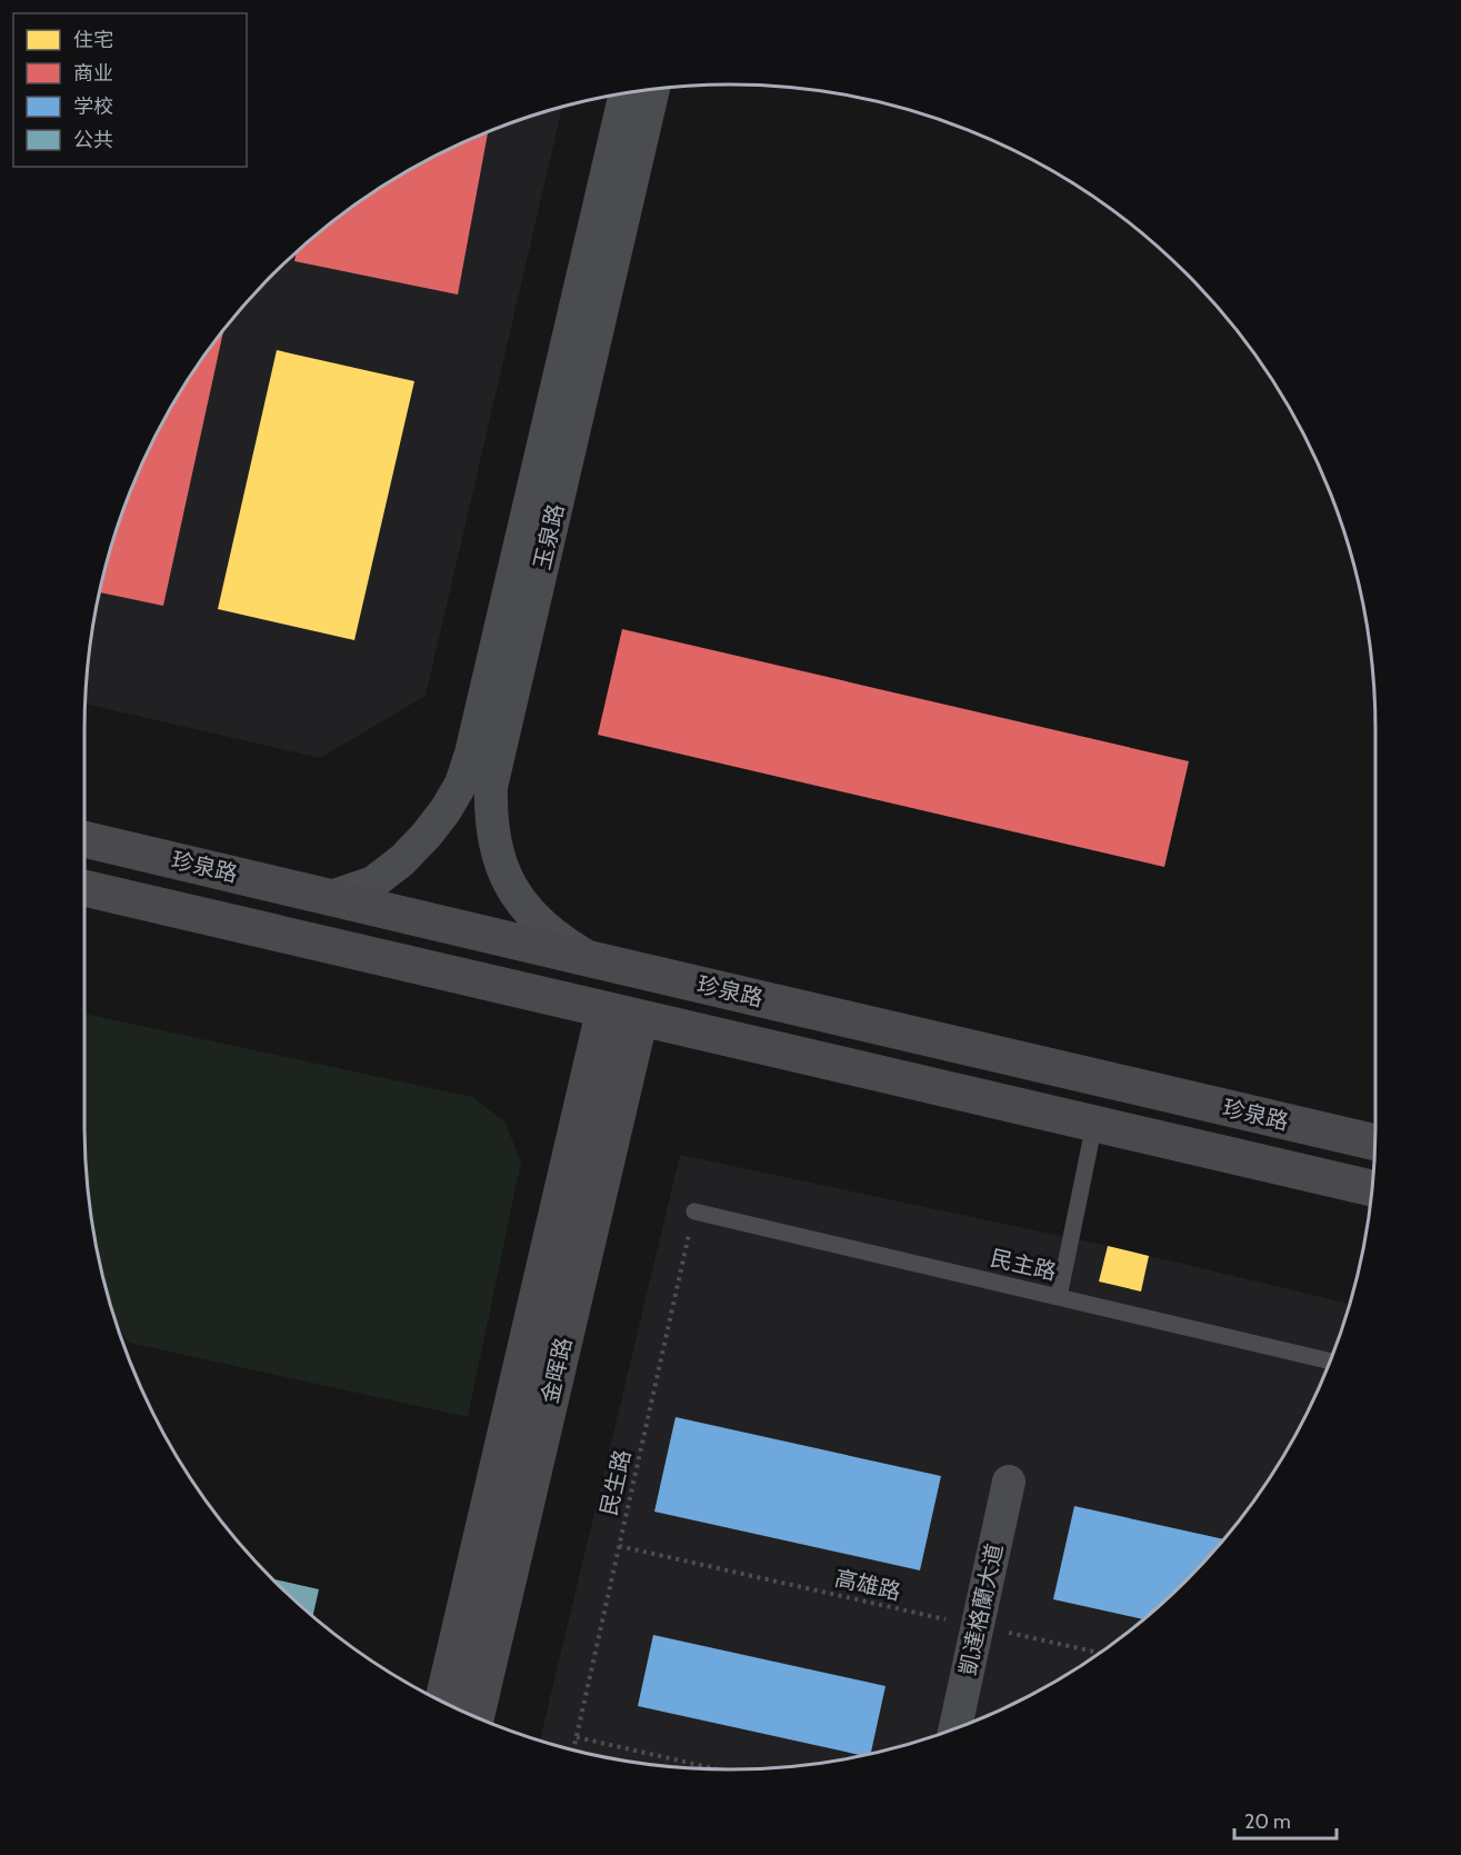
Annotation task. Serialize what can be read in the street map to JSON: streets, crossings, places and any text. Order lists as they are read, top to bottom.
{
  "streets": {
    "main road": ["珍泉路", "金晖路"],
    "street": ["玉泉路", "凱達格蘭大道"],
    "lane": ["民主路"],
    "path": ["民生路", "高雄路"]
  },
  "crossings": [
    ["玉泉路", "珍泉路"],
    ["珍泉路", "金晖路"],
    ["民主路", "民生路"],
    ["民生路", "高雄路"],
    ["高雄路", "凱達格蘭大道"]
  ],
  "legend": [
    "住宅",
    "商业",
    "学校",
    "公共"
  ],
  "scale_bar": "20 m"
}
